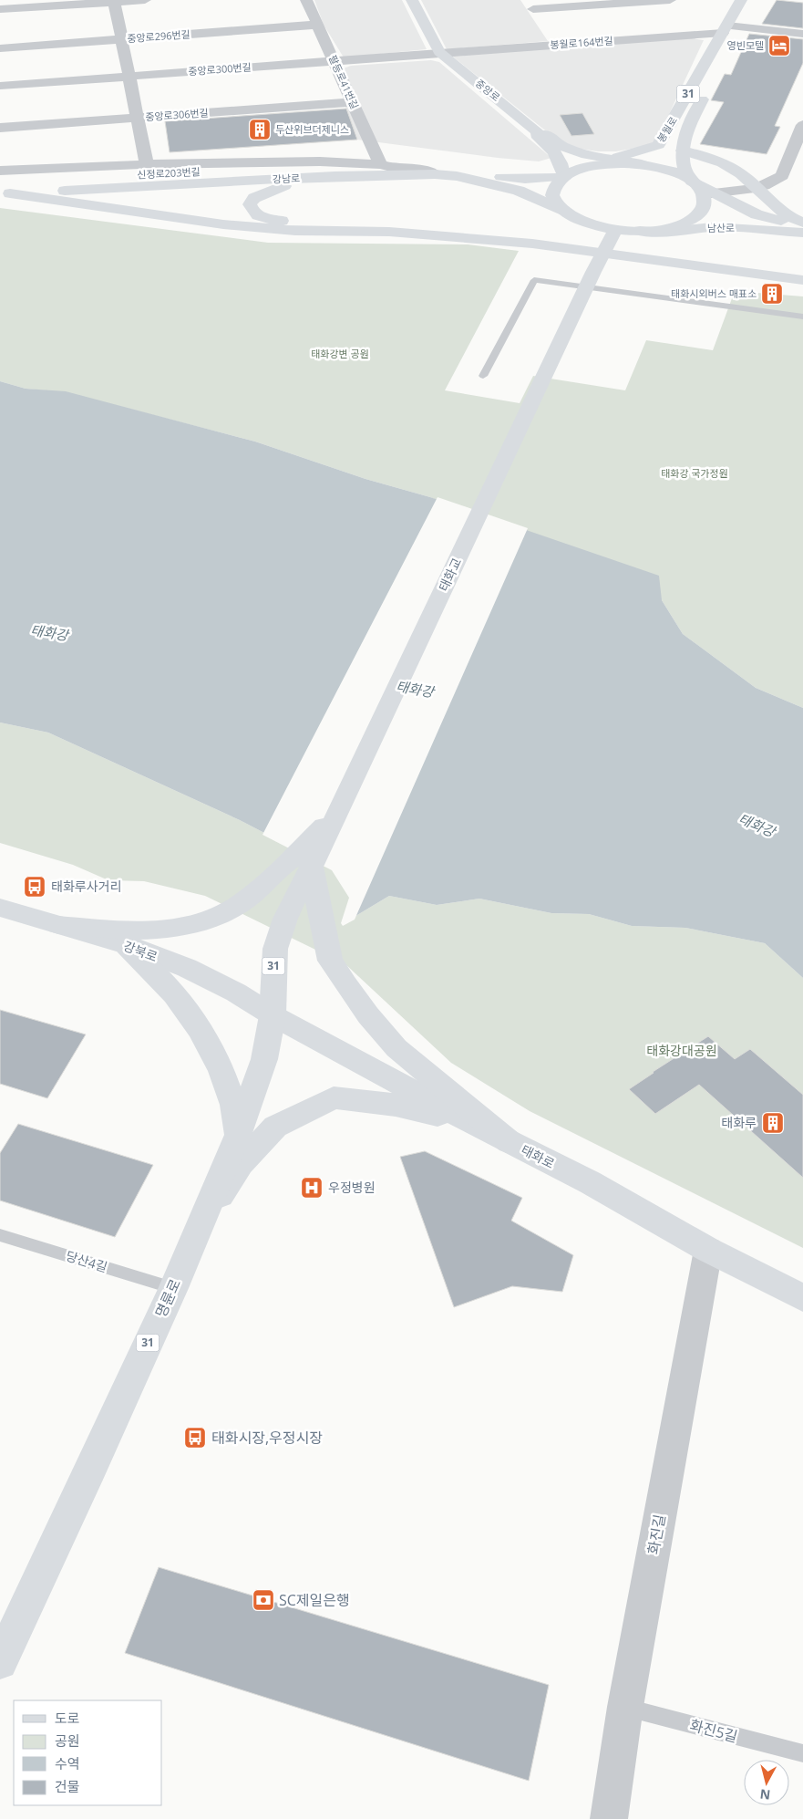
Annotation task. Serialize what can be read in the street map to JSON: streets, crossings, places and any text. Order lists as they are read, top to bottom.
{
  "streets": {
    "main road": [
      "중앙로",
      "31",
      "봉월로",
      "강남로",
      "남산로",
      "태화교",
      "강북로",
      "태화로",
      "명륜로"
    ],
    "street": [
      "중앙로296번길",
      "봉월로164번길",
      "중앙로300번길",
      "팔등로41번길",
      "중앙로306번길",
      "신정로203번길",
      "화진길"
    ],
    "lane": ["당산4길", "화진5길"]
  },
  "crossings": [
    ["중앙로296번길", "팔등로41번길"],
    ["봉월로164번길", "중앙로300번길"],
    ["봉월로164번길", "중앙로"],
    ["봉월로164번길", "봉월로"],
    ["중앙로300번길", "팔등로41번길"],
    ["중앙로300번길", "중앙로"],
    ["팔등로41번길", "중앙로306번길"],
    ["신정로203번길", "강남로"],
    ["강남로", "남산로"],
    ["강남로", "태화교"],
    ["태화교", "명륜로"],
    ["강북로", "태화로"],
    ["강북로", "명륜로"],
    ["태화로", "명륜로"],
    ["태화로", "화진길"],
    ["당산4길", "명륜로"],
    ["화진길", "화진5길"]
  ],
  "water": ["태화강"],
  "parks": ["태화강변 공원", "태화강 국가정원", "태화강대공원"],
  "places": {
    "hotel": ["영빈모텔"],
    "building": ["두산위브더제니스", "태화시외버스 매표소", "태화루"],
    "bus stop": ["태화루사거리", "태화시장,우정시장"],
    "hospital": ["우정병원"],
    "bank": ["SC제일은행"]
  },
  "legend": [
    "도로",
    "공원",
    "수역",
    "건물"
  ],
  "north": "bottom"
}
